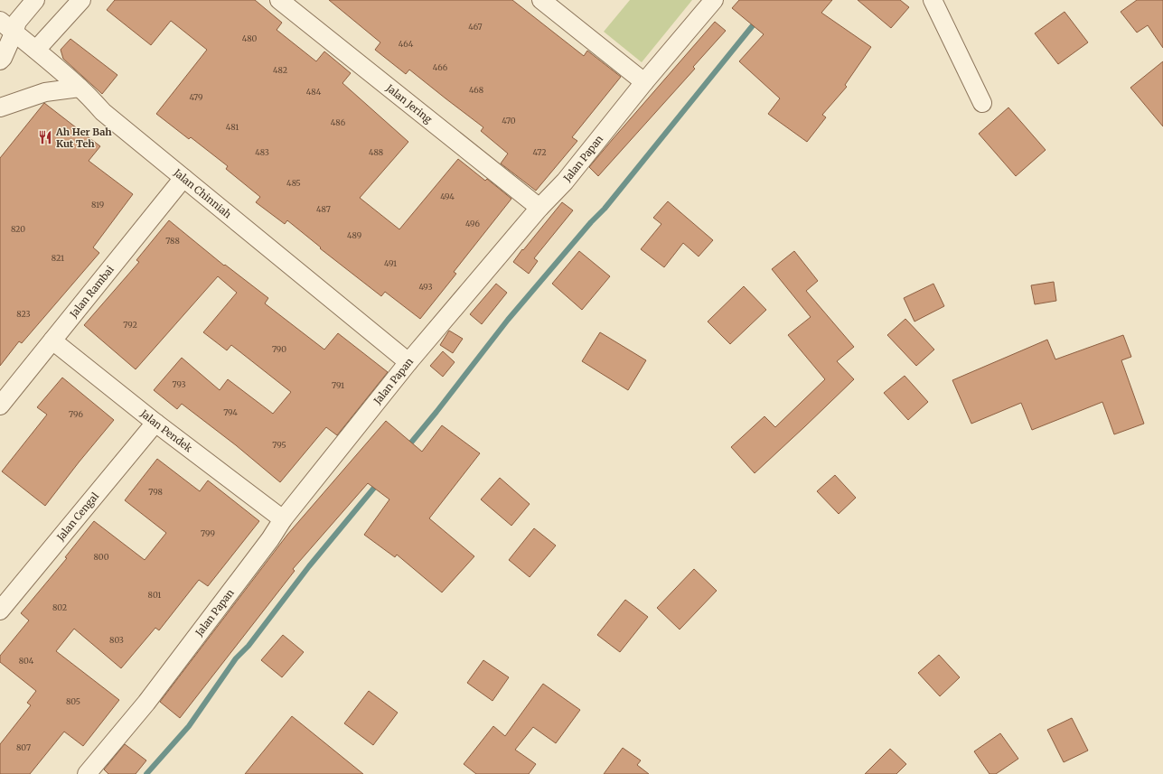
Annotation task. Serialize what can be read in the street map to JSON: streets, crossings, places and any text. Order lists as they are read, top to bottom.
{
  "streets": {
    "street": [
      "Jalan Jering",
      "Jalan Papan",
      "Jalan Chinniah",
      "Jalan Rambai",
      "Jalan Pendek",
      "Jalan Cengal"
    ]
  },
  "crossings": [
    ["Jalan Jering", "Jalan Papan"],
    ["Jalan Papan", "Jalan Chinniah"],
    ["Jalan Papan", "Jalan Pendek"],
    ["Jalan Chinniah", "Jalan Rambai"],
    ["Jalan Rambai", "Jalan Pendek"],
    ["Jalan Pendek", "Jalan Cengal"]
  ],
  "places": {
    "restaurant": ["Ah Her Bah Kut Teh"]
  },
  "house_numbers": [
    "467",
    "480",
    "464",
    "466",
    "482",
    "468",
    "484",
    "479",
    "470",
    "486",
    "481",
    "483",
    "488",
    "472",
    "485",
    "494",
    "819",
    "487",
    "496",
    "820",
    "489",
    "788",
    "821",
    "491",
    "493",
    "823",
    "792",
    "790",
    "793",
    "791",
    "794",
    "796",
    "795",
    "798",
    "799",
    "800",
    "801",
    "802",
    "803",
    "804",
    "805",
    "807"
  ]
}
